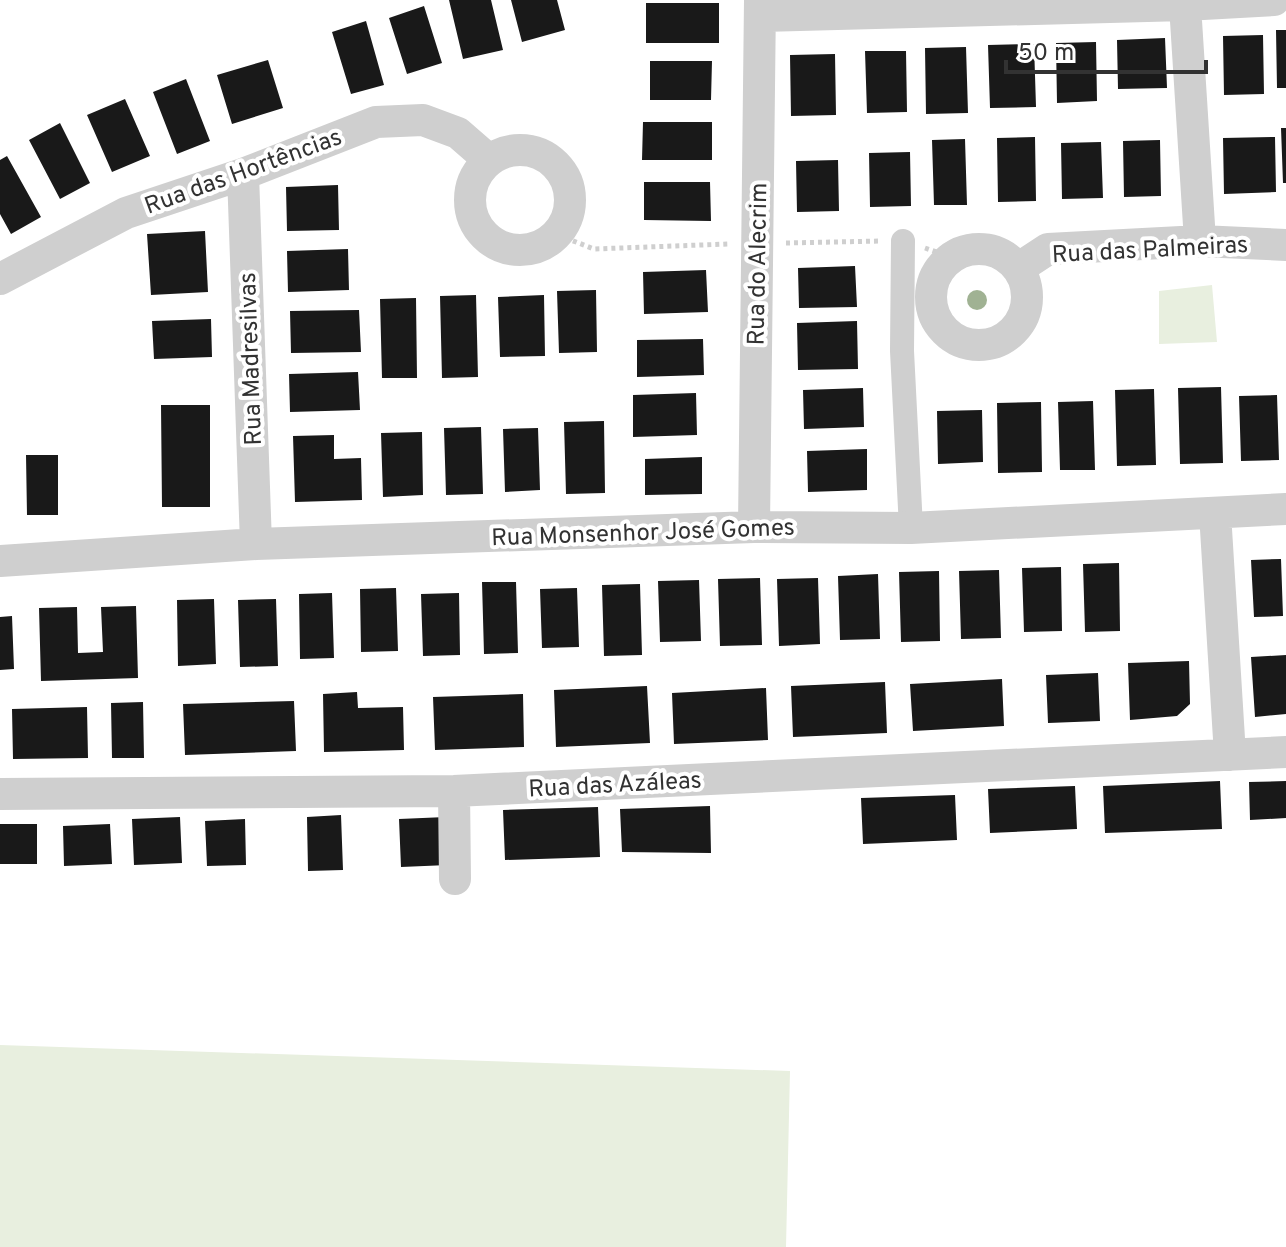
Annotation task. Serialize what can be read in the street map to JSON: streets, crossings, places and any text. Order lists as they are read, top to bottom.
{
  "streets": {
    "street": [
      "Rua das Hortências",
      "Rua das Palmeiras",
      "Rua do Alecrim",
      "Rua Madresilvas",
      "Rua Monsenhor José Gomes",
      "Rua das Azáleas"
    ]
  },
  "crossings": [
    ["Rua das Hortências", "Rua Madresilvas"],
    ["Rua do Alecrim", "Rua Monsenhor José Gomes"],
    ["Rua Madresilvas", "Rua Monsenhor José Gomes"]
  ],
  "scale_bar": "50 m"
}
